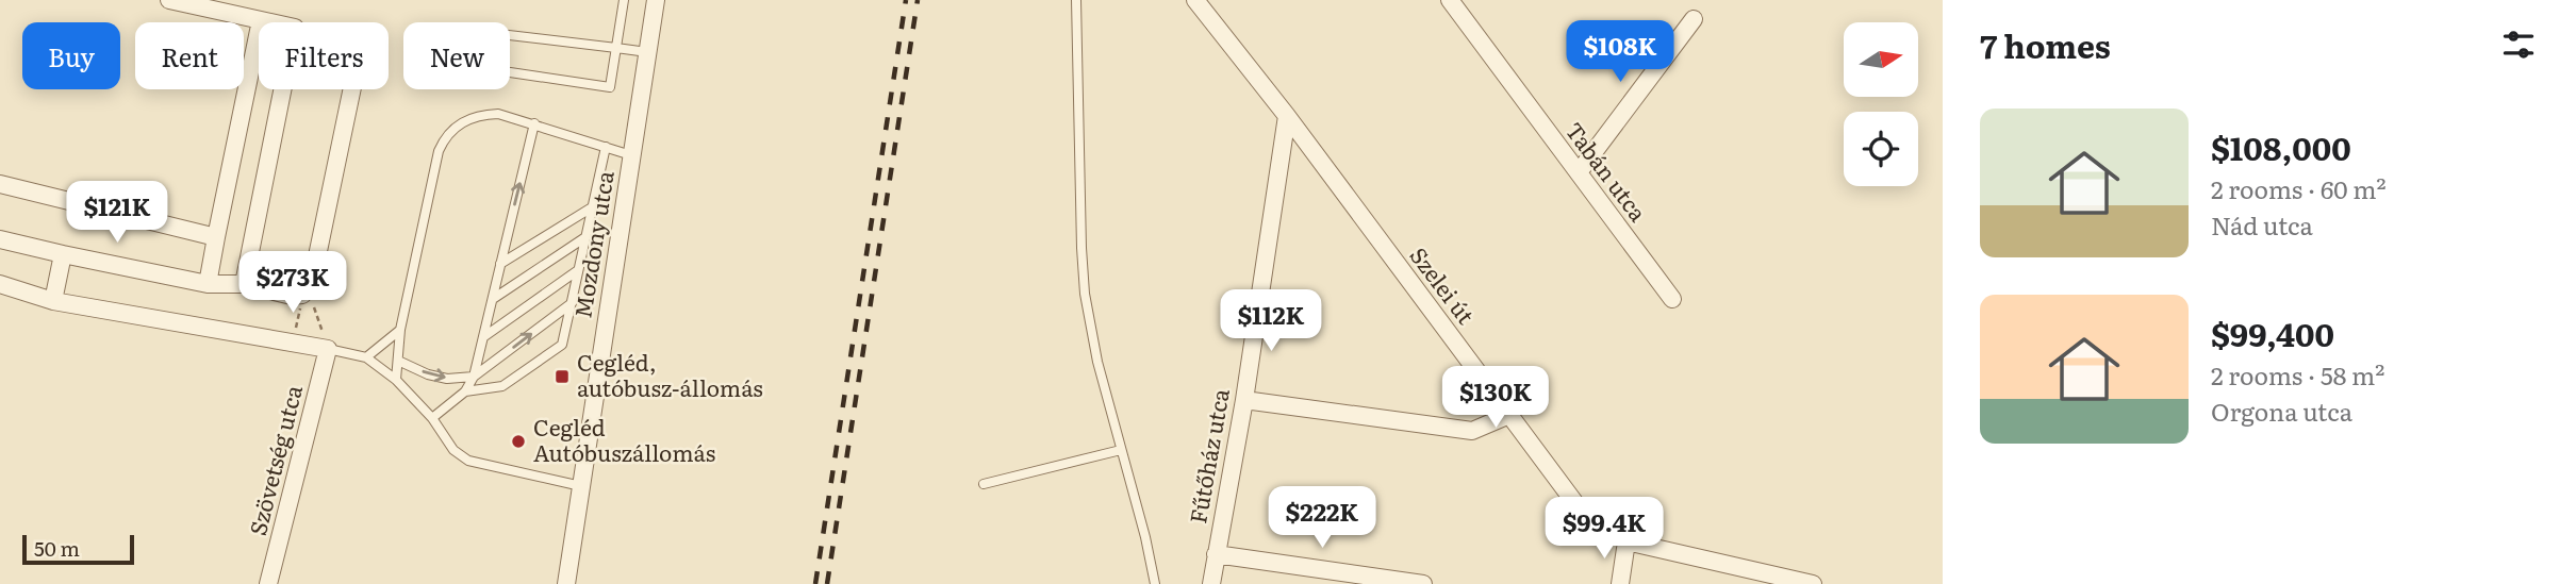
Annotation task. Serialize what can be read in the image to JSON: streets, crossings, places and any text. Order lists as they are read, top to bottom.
{
  "streets": {
    "street": [
      "Tabán utca",
      "Mozdony utca",
      "Szelei út",
      "Fűtőház utca",
      "Szövetség utca"
    ]
  },
  "crossings": [
    ["Szelei út", "Fűtőház utca"]
  ],
  "places": {
    "transit": ["Cegléd, autóbusz-állomás"],
    "other": ["Cegléd Autóbuszállomás"]
  },
  "scale_bar": "50 m",
  "north": "right",
  "page": {
    "heading": "7 homes",
    "price": [
      "$108K",
      "$121K",
      "$273K",
      "$112K",
      "$130K",
      "$222K",
      "$99.4K"
    ],
    "chip": [
      "Buy",
      "Rent",
      "Filters",
      "New"
    ],
    "list": [
      {
        "name": "$108,000",
        "note": "2 rooms · 60 m² · Nád utca"
      },
      {
        "name": "$99,400",
        "note": "2 rooms · 58 m² · Orgona utca"
      }
    ],
    "scale": "50 m"
  }
}
